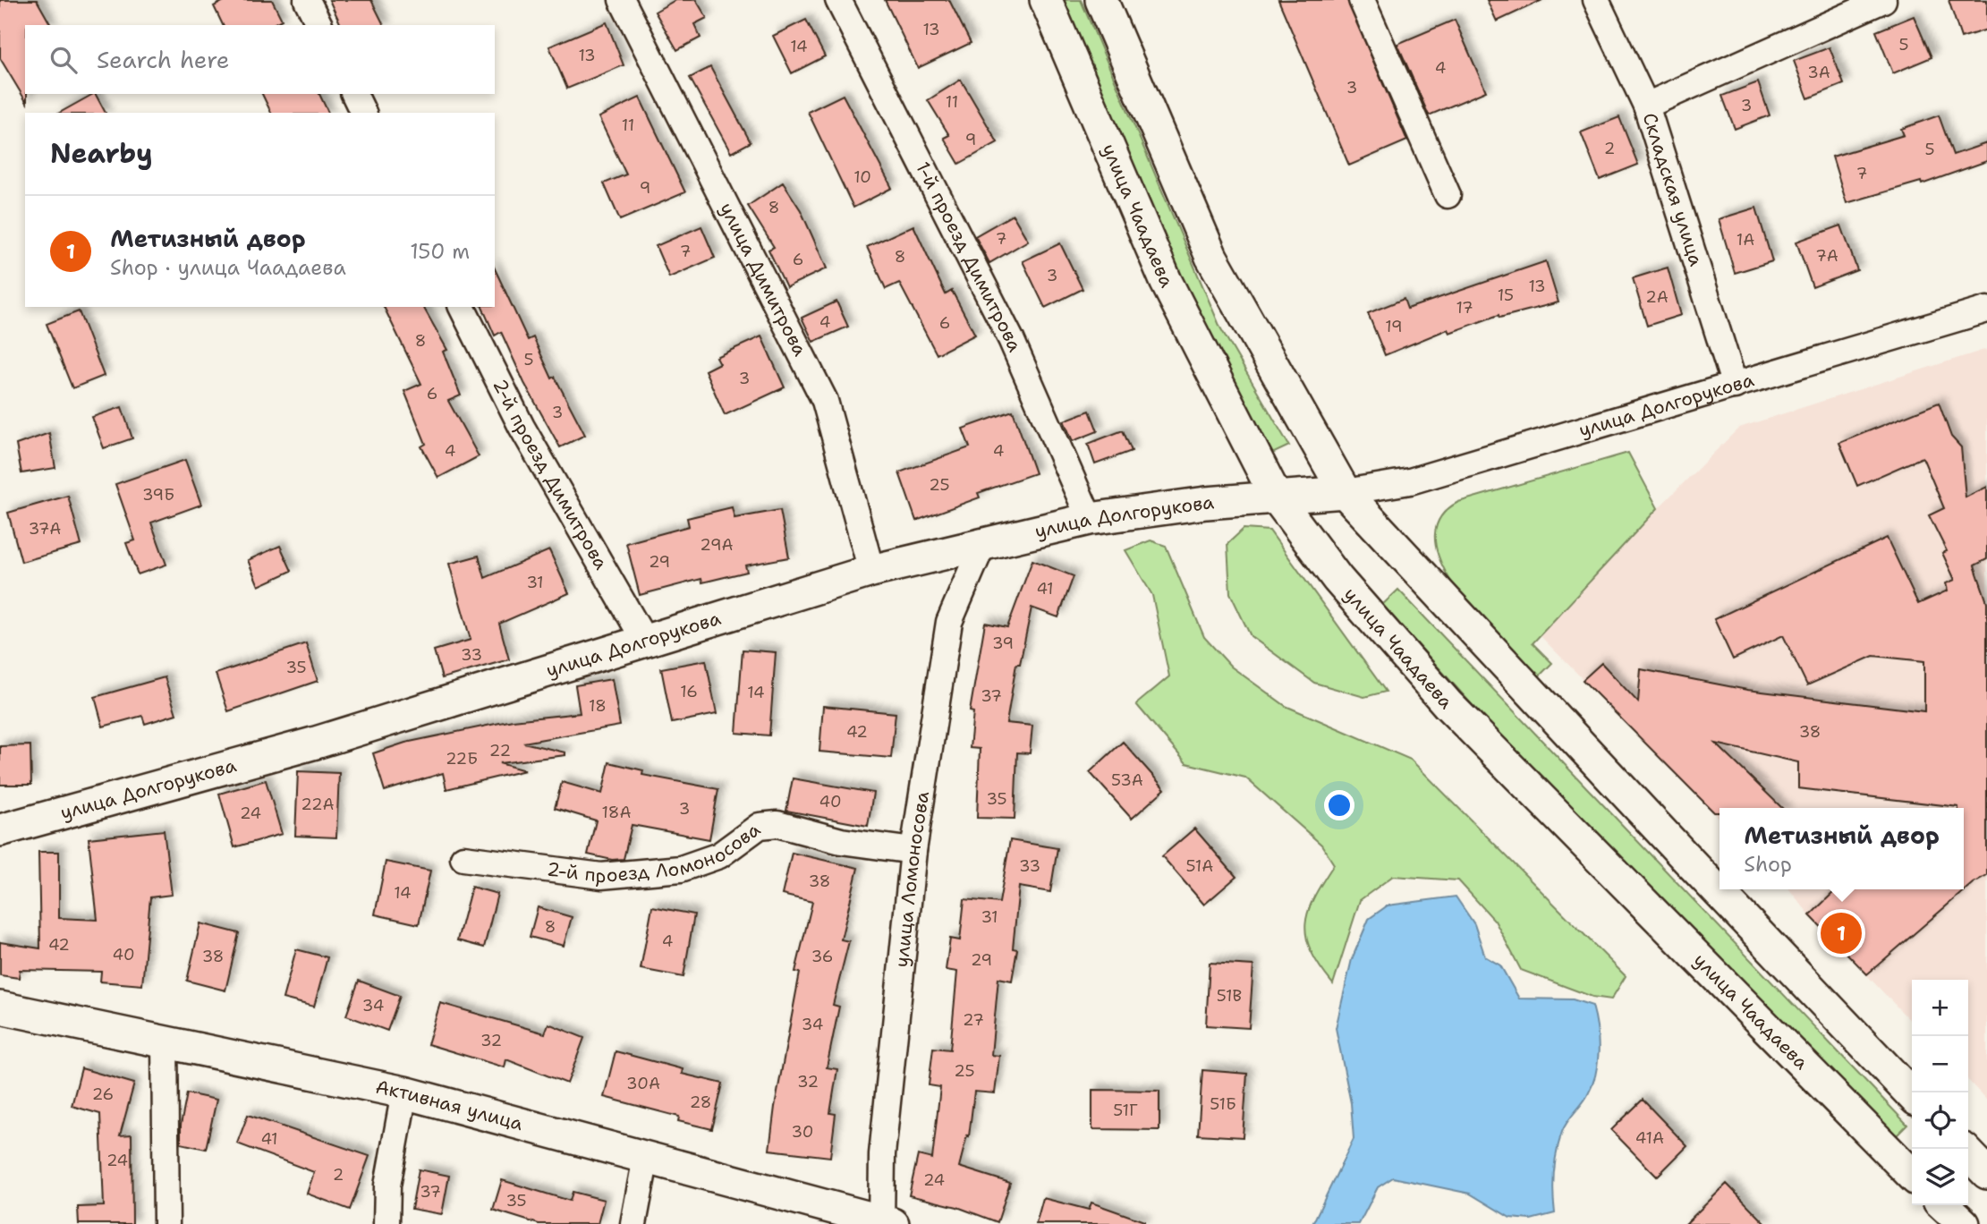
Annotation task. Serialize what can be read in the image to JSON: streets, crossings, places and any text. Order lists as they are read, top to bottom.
{
  "streets": {
    "main road": ["улица Чаадаева", "улица Долгорукова", "Активная улица"],
    "street": [
      "Складская улица",
      "1-й проезд Димитрова",
      "улица Димитрова",
      "2-й проезд Димитрова",
      "2-й проезд Ломоносова",
      "улица Ломоносова"
    ]
  },
  "crossings": [
    ["Складская улица", "улица Долгорукова"],
    ["улица Чаадаева", "улица Долгорукова"],
    ["1-й проезд Димитрова", "улица Долгорукова"],
    ["улица Димитрова", "улица Долгорукова"],
    ["улица Долгорукова", "2-й проезд Димитрова"],
    ["улица Долгорукова", "улица Ломоносова"],
    ["2-й проезд Ломоносова", "улица Ломоносова"],
    ["улица Ломоносова", "Активная улица"]
  ],
  "house_numbers": [
    "13",
    "5",
    "14",
    "13",
    "4",
    "3А",
    "3",
    "11",
    "3",
    "11",
    "9",
    "2",
    "5",
    "7",
    "10",
    "9",
    "8",
    "7",
    "1А",
    "7",
    "7А",
    "8",
    "6",
    "3",
    "13",
    "15",
    "2А",
    "17",
    "4",
    "6",
    "19",
    "8",
    "5",
    "3",
    "6",
    "3",
    "4",
    "4",
    "25",
    "39Б",
    "37А",
    "29А",
    "29",
    "31",
    "41",
    "39",
    "33",
    "35",
    "16",
    "14",
    "37",
    "18",
    "42",
    "38",
    "22",
    "22Б",
    "53А",
    "35",
    "40",
    "22А",
    "3",
    "18А",
    "24",
    "33",
    "51А",
    "38",
    "14",
    "31",
    "8",
    "4",
    "42",
    "40",
    "38",
    "36",
    "29",
    "51В",
    "34",
    "27",
    "34",
    "32",
    "25",
    "32",
    "30А",
    "26",
    "28",
    "51Б",
    "51Г",
    "30",
    "41А",
    "41",
    "24",
    "2",
    "24",
    "37",
    "35"
  ],
  "page": {
    "search": "Search here",
    "heading": "Nearby",
    "list": [
      {
        "mark": "1",
        "name": "Метизный двор",
        "note": "Shop · улица Чаадаева",
        "value": "150 m"
      }
    ],
    "popup": ["Метизный двор", "Shop"],
    "pins": "1",
    "map_buttons": ["+", "−"]
  }
}
